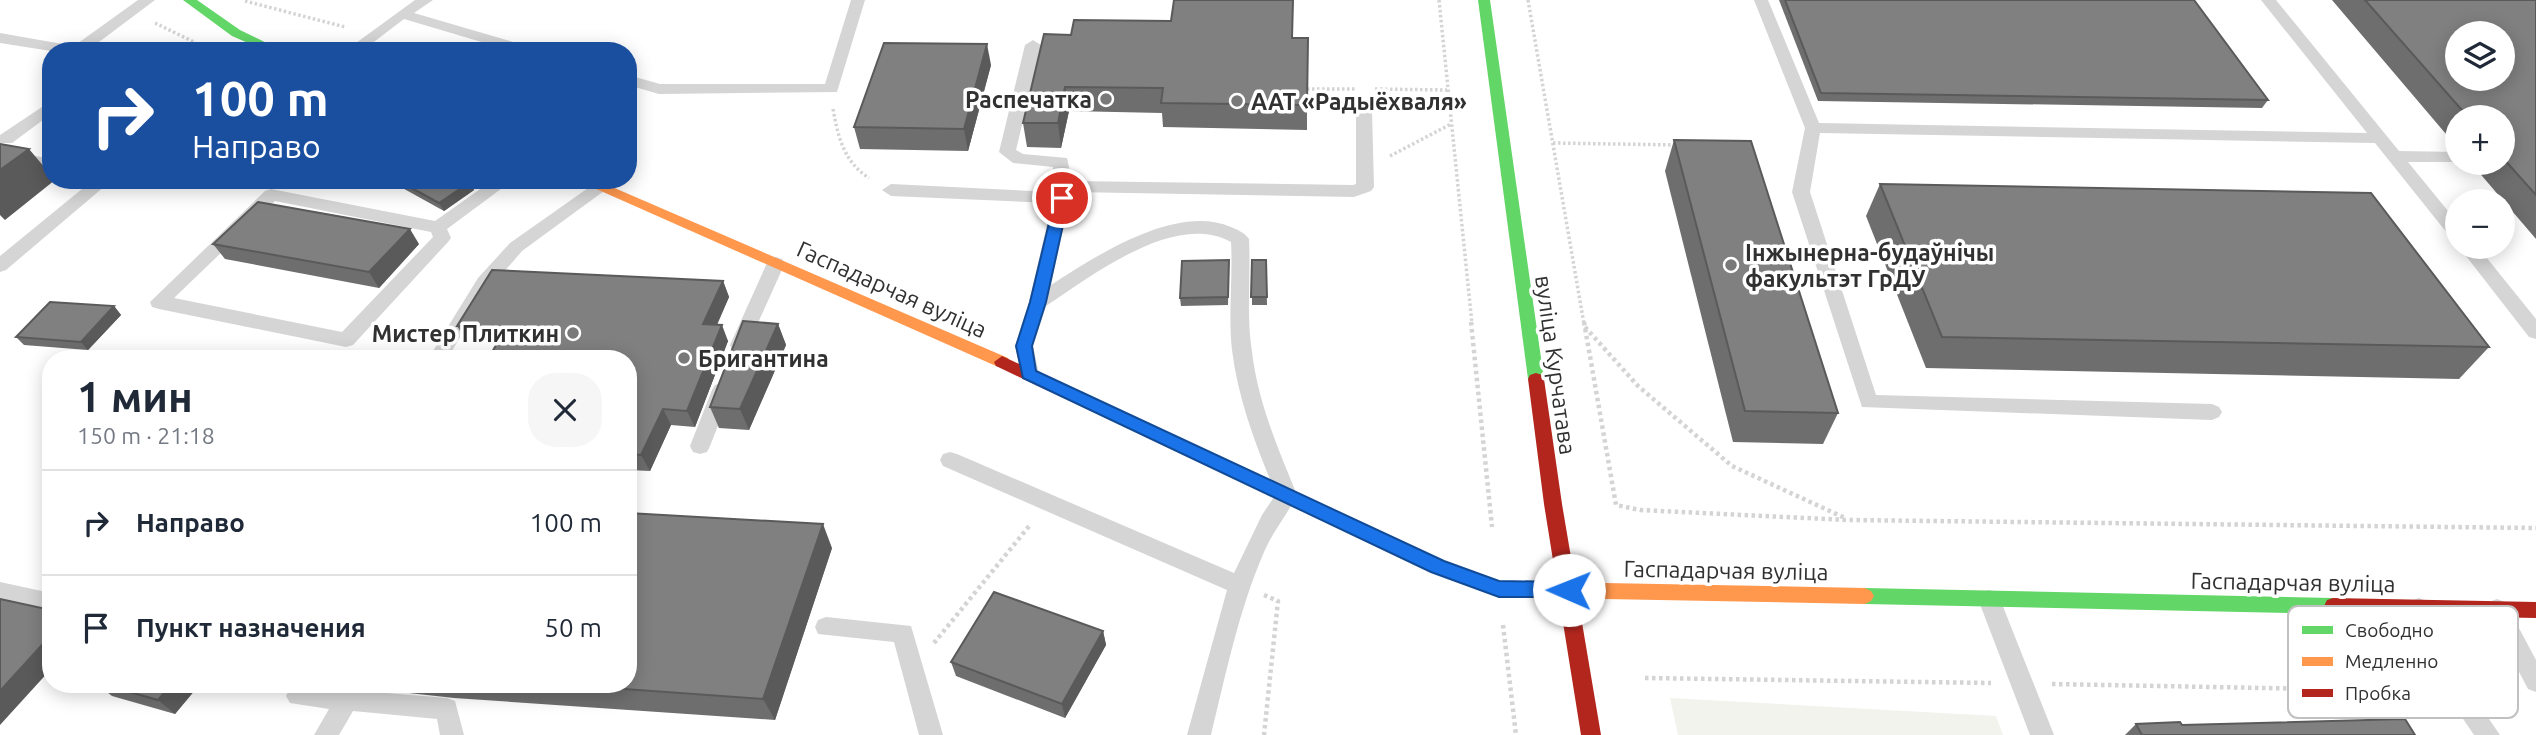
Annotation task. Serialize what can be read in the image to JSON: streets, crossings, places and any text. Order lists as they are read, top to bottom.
{
  "streets": {
    "street": ["Гаспадарчая вуліца", "вуліца Курчатава"]
  },
  "crossings": [
    ["Гаспадарчая вуліца", "вуліца Курчатава"]
  ],
  "places": [
    "Распечатка",
    "ААТ «Радыёхваля»",
    "Інжынерна-будаўнічы факультэт ГрДУ",
    "Мистер Плиткин",
    "Бригантина"
  ],
  "legend": ["Свободно", "Медленно", "Пробка"],
  "page": {
    "map_buttons": ["+", "−"],
    "turn": ["100 m", "Направо"],
    "heading": ["1 мин", "150 m · 21:18"],
    "list": [
      {
        "name": "Направо",
        "value": "100 m"
      },
      {
        "name": "Пункт назначения",
        "value": "50 m"
      }
    ]
  }
}
